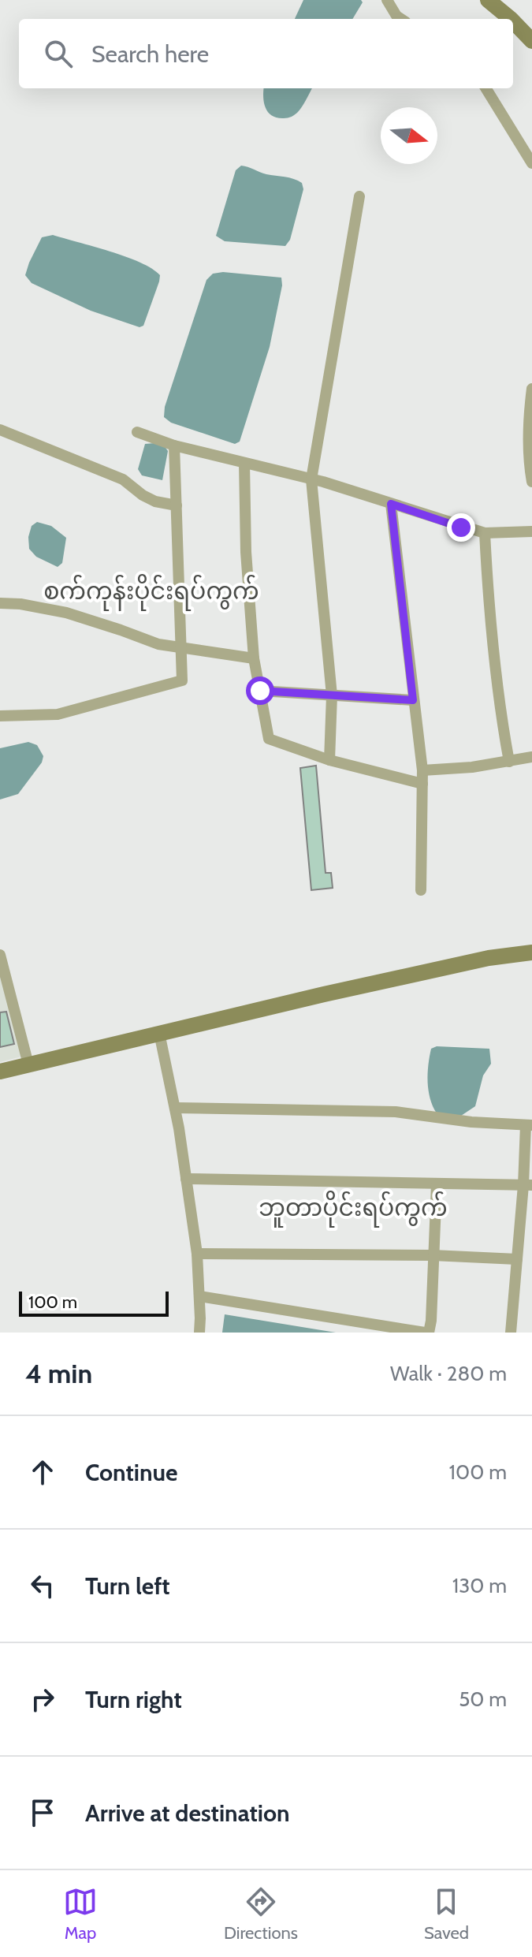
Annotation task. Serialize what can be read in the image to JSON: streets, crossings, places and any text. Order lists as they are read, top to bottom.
{
  "districts": ["စက်ကုန်းပိုင်းရပ်ကွက်", "ဘူတာပိုင်းရပ်ကွက်"],
  "scale_bar": "100 m",
  "north": "right",
  "page": {
    "search": "Search here",
    "scale": "100 m",
    "heading": ["4 min", "Walk · 280 m"],
    "list": [
      ["Continue", "100 m"],
      ["Turn left", "130 m"],
      ["Turn right", "50 m"],
      "Arrive at destination"
    ],
    "nav": ["Map", "Directions", "Saved"]
  }
}
